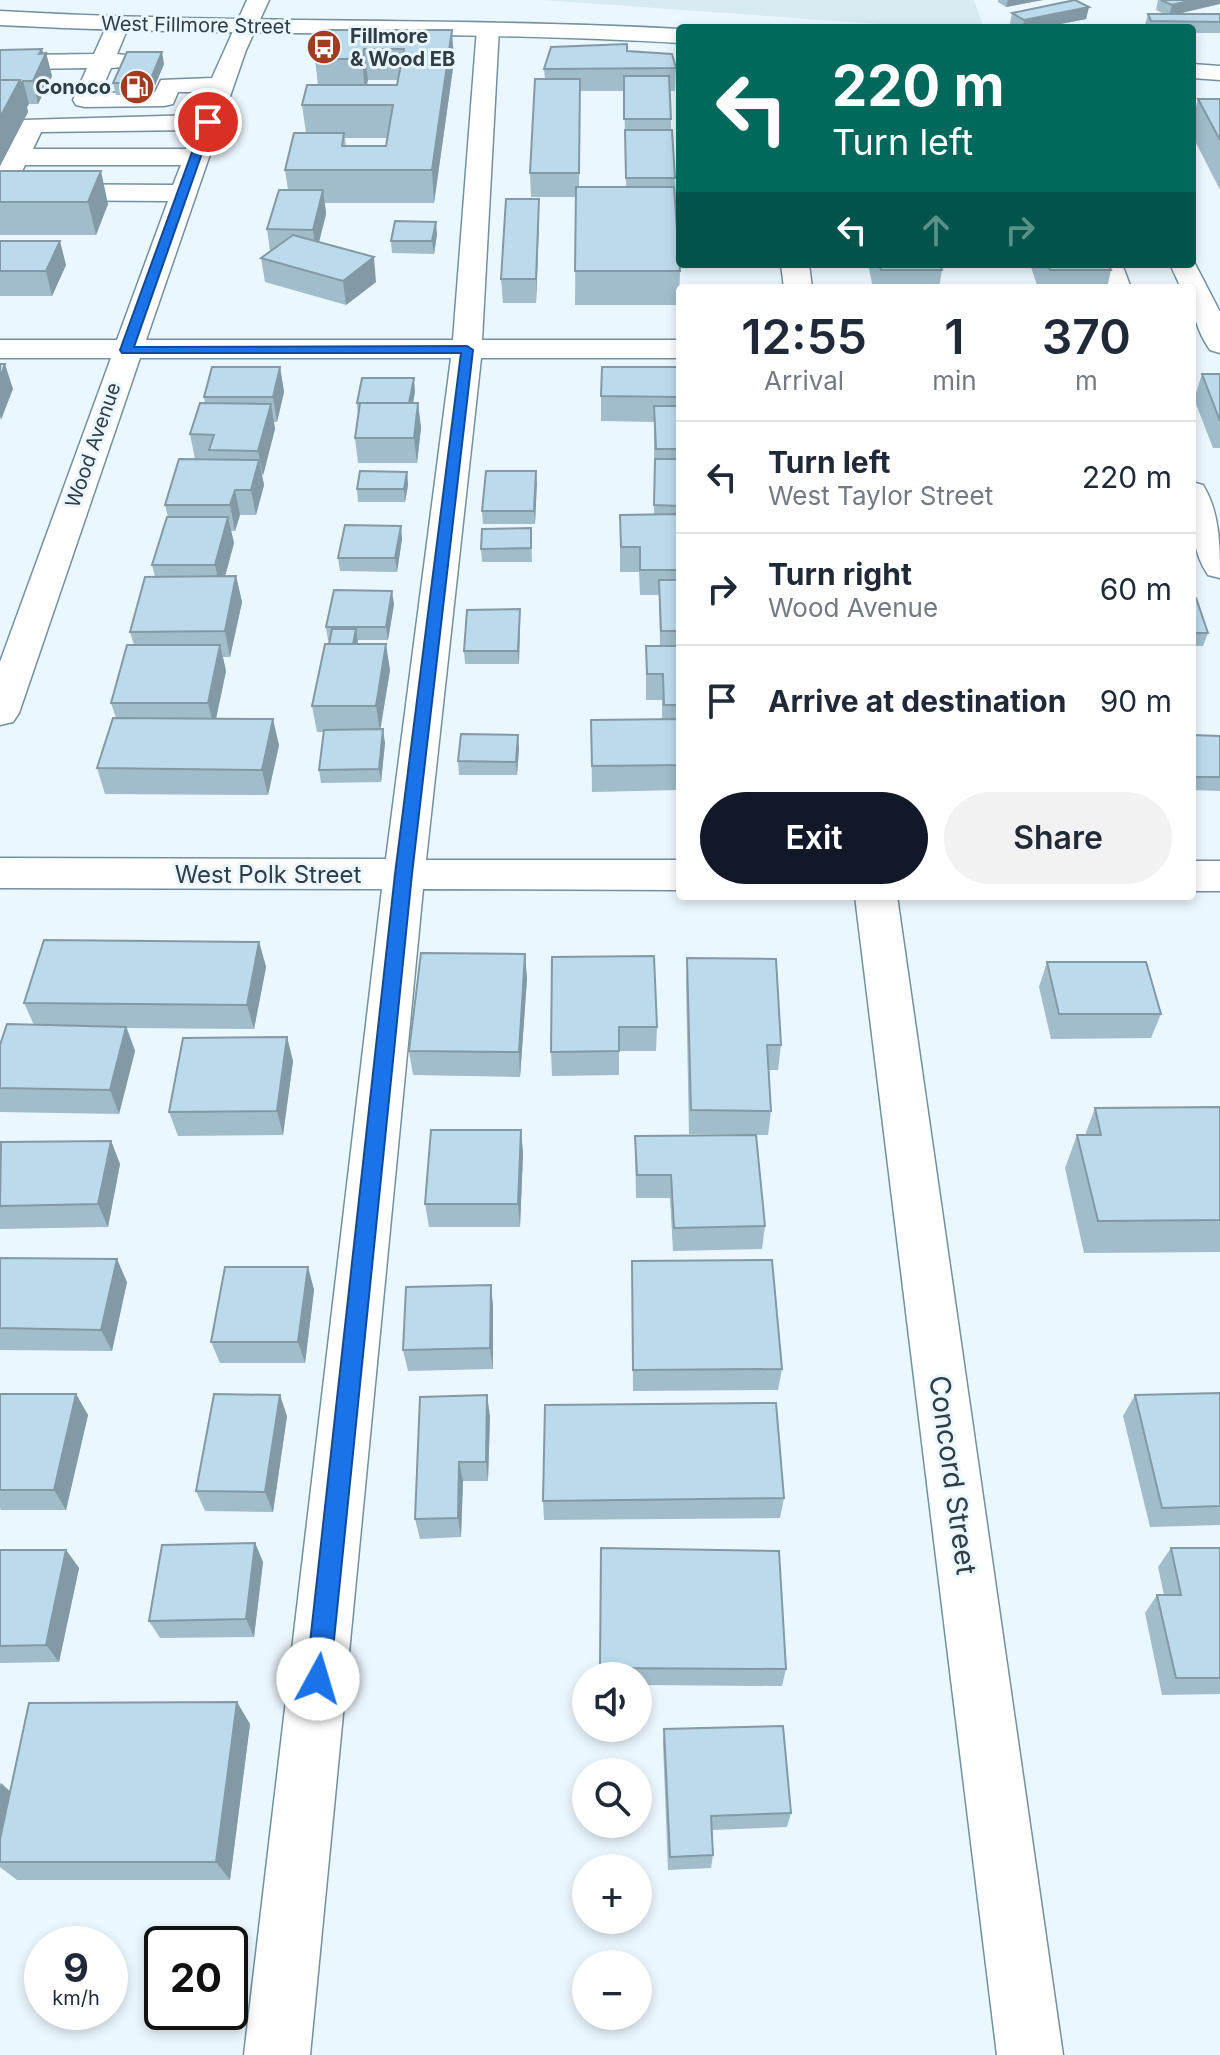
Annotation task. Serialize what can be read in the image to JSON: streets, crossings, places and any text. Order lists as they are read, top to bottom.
{
  "streets": {
    "street": [
      "West Fillmore Street",
      "Wood Avenue",
      "West Polk Street",
      "Concord Street"
    ]
  },
  "crossings": [
    ["West Fillmore Street", "Wood Avenue"]
  ],
  "places": {
    "bus stop": ["Fillmore & Wood EB"],
    "fuel station": ["Conoco"]
  },
  "page": {
    "turn": ["220 m", "Turn left"],
    "eta": [
      "12:55",
      "Arrival",
      "1",
      "min",
      "370",
      "m"
    ],
    "list": [
      {
        "name": "Turn left",
        "note": "West Taylor Street",
        "value": "220 m"
      },
      {
        "name": "Turn right",
        "note": "Wood Avenue",
        "value": "60 m"
      },
      {
        "name": "Arrive at destination",
        "value": "90 m"
      }
    ],
    "buttons": ["Exit", "Share"],
    "map_buttons": ["+", "−"],
    "speed": "9 km/h",
    "limit": "20"
  }
}
